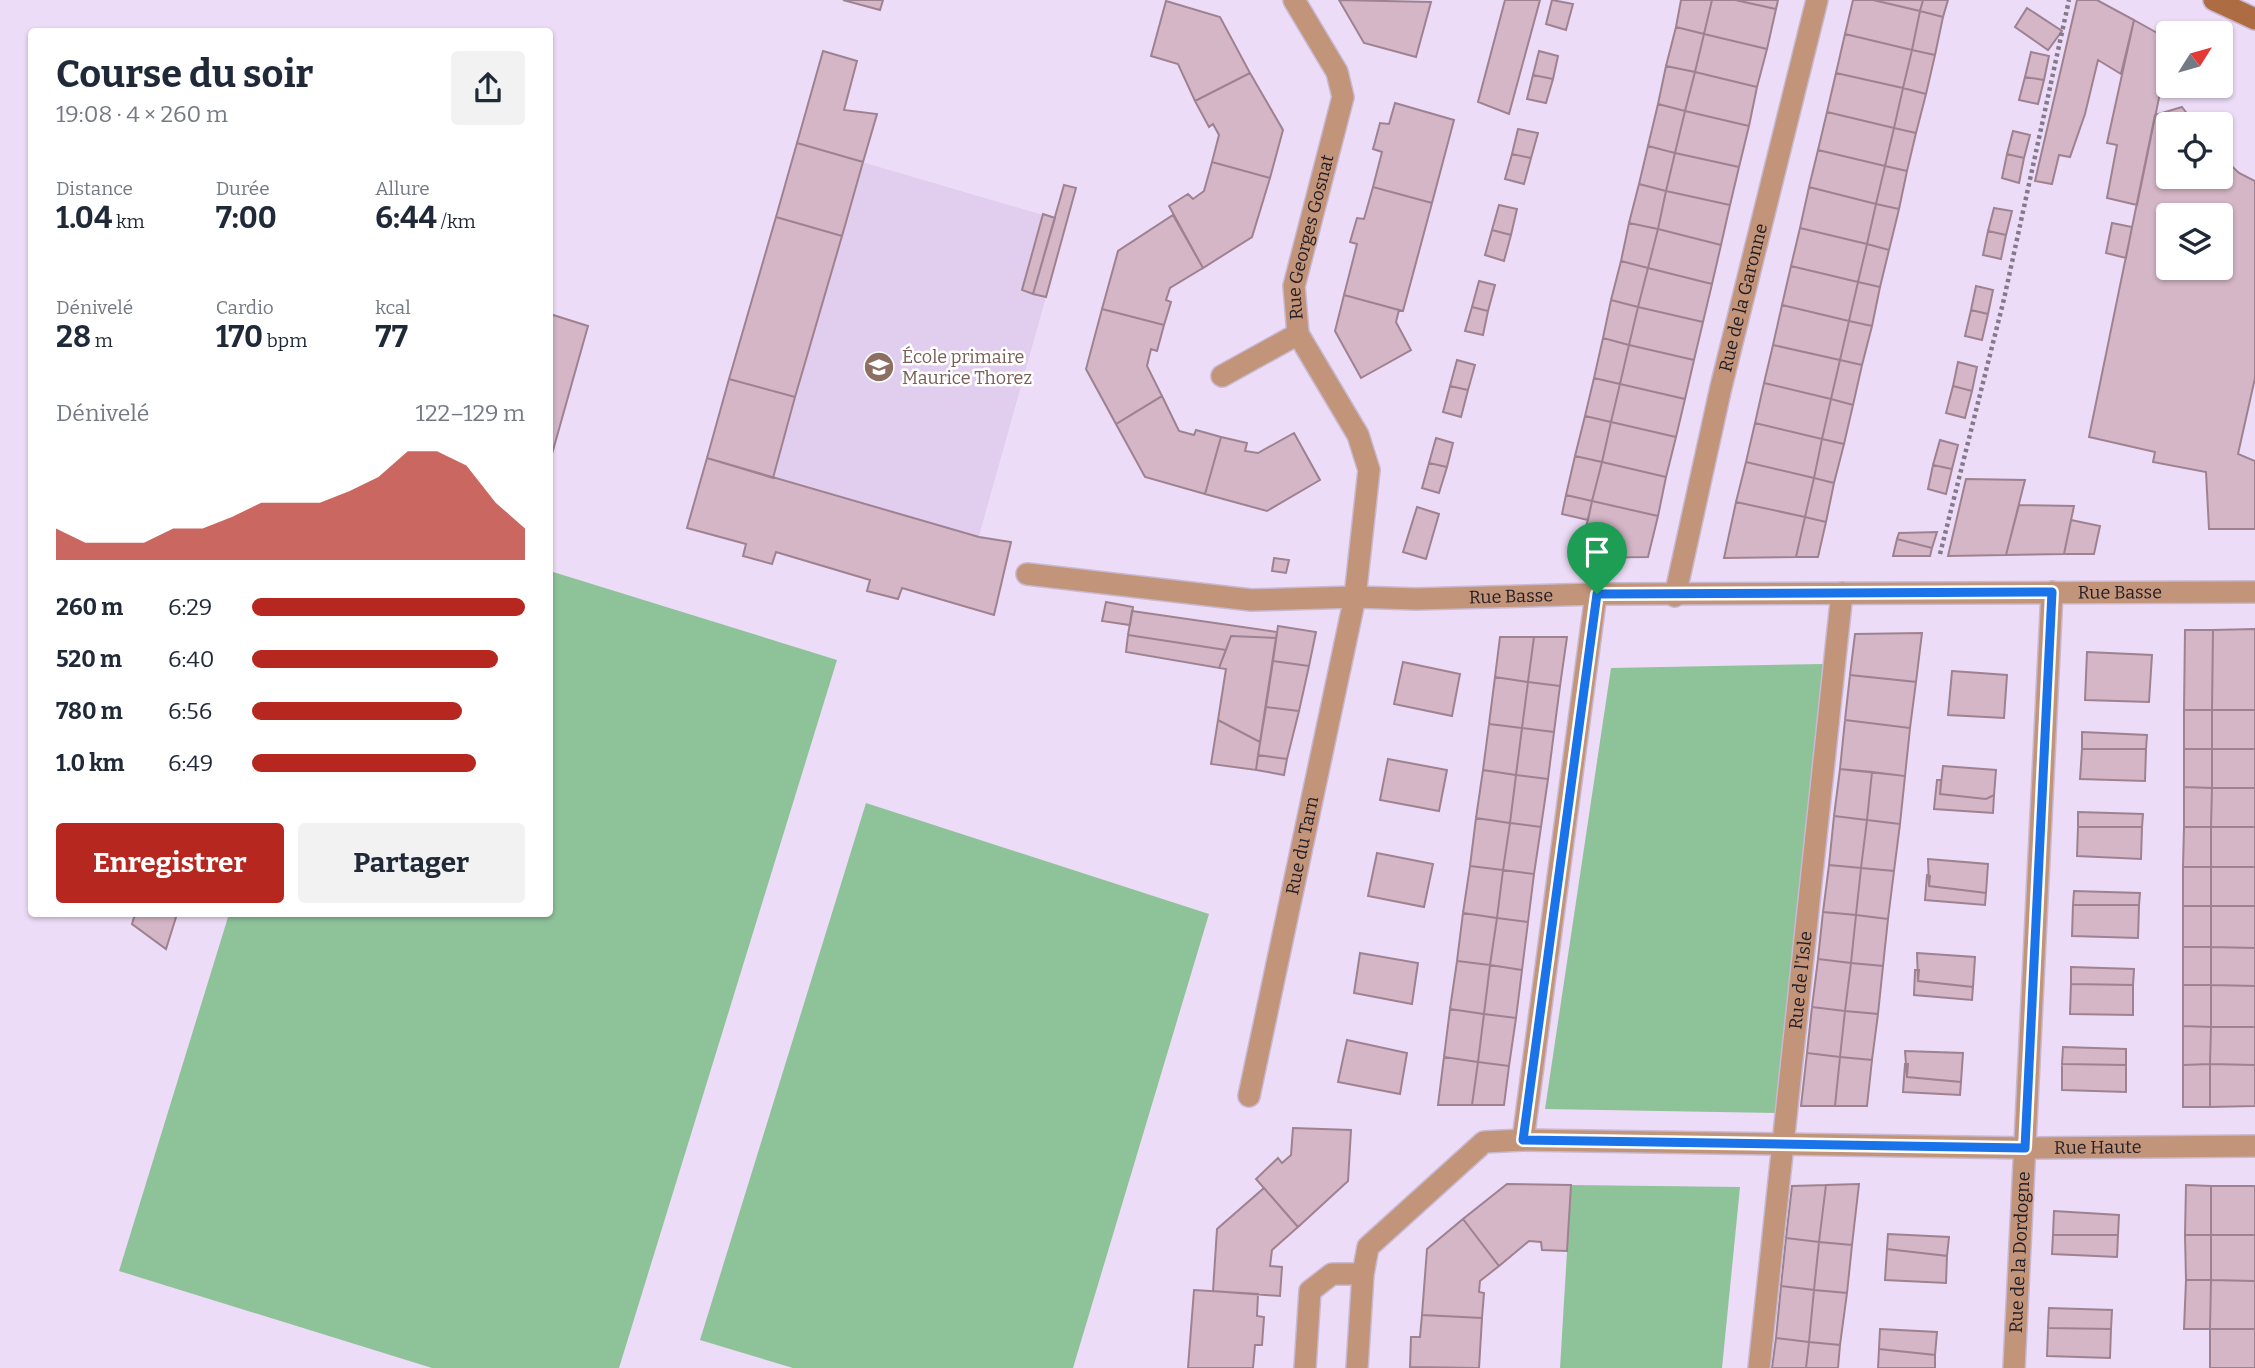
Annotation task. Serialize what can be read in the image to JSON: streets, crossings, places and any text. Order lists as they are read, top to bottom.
{
  "streets": {
    "street": [
      "Rue Georges Gosnat",
      "Rue de la Garonne",
      "Rue Basse",
      "Rue du Tarn",
      "Rue de l'Isle",
      "Rue Haute",
      "Rue de la Dordogne"
    ]
  },
  "crossings": [
    ["Rue Georges Gosnat", "Rue Basse"],
    ["Rue Georges Gosnat", "Rue du Tarn"],
    ["Rue de la Garonne", "Rue Basse"],
    ["Rue Basse", "Rue du Tarn"],
    ["Rue Basse", "Rue de l'Isle"],
    ["Rue Basse", "Rue de la Dordogne"],
    ["Rue de l'Isle", "Rue Haute"],
    ["Rue Haute", "Rue de la Dordogne"]
  ],
  "places": {
    "school or university": ["École primaire Maurice Thorez"]
  },
  "north": "top right",
  "page": {
    "heading": ["Course du soir", "19:08 · 4 × 260 m"],
    "stats": [
      ["Distance", "1.04 km"],
      ["Durée", "7:00"],
      ["Allure", "6:44 /km"],
      ["Dénivelé", "28 m"],
      ["Cardio", "170 bpm"],
      ["kcal", "77"]
    ],
    "chart": ["Dénivelé", "122–129 m"],
    "list": [
      {
        "name": "260 m",
        "note": "6:29"
      },
      {
        "name": "520 m",
        "note": "6:40"
      },
      {
        "name": "780 m",
        "note": "6:56"
      },
      {
        "name": "1.0 km",
        "note": "6:49"
      }
    ],
    "buttons": ["Enregistrer", "Partager"]
  }
}
